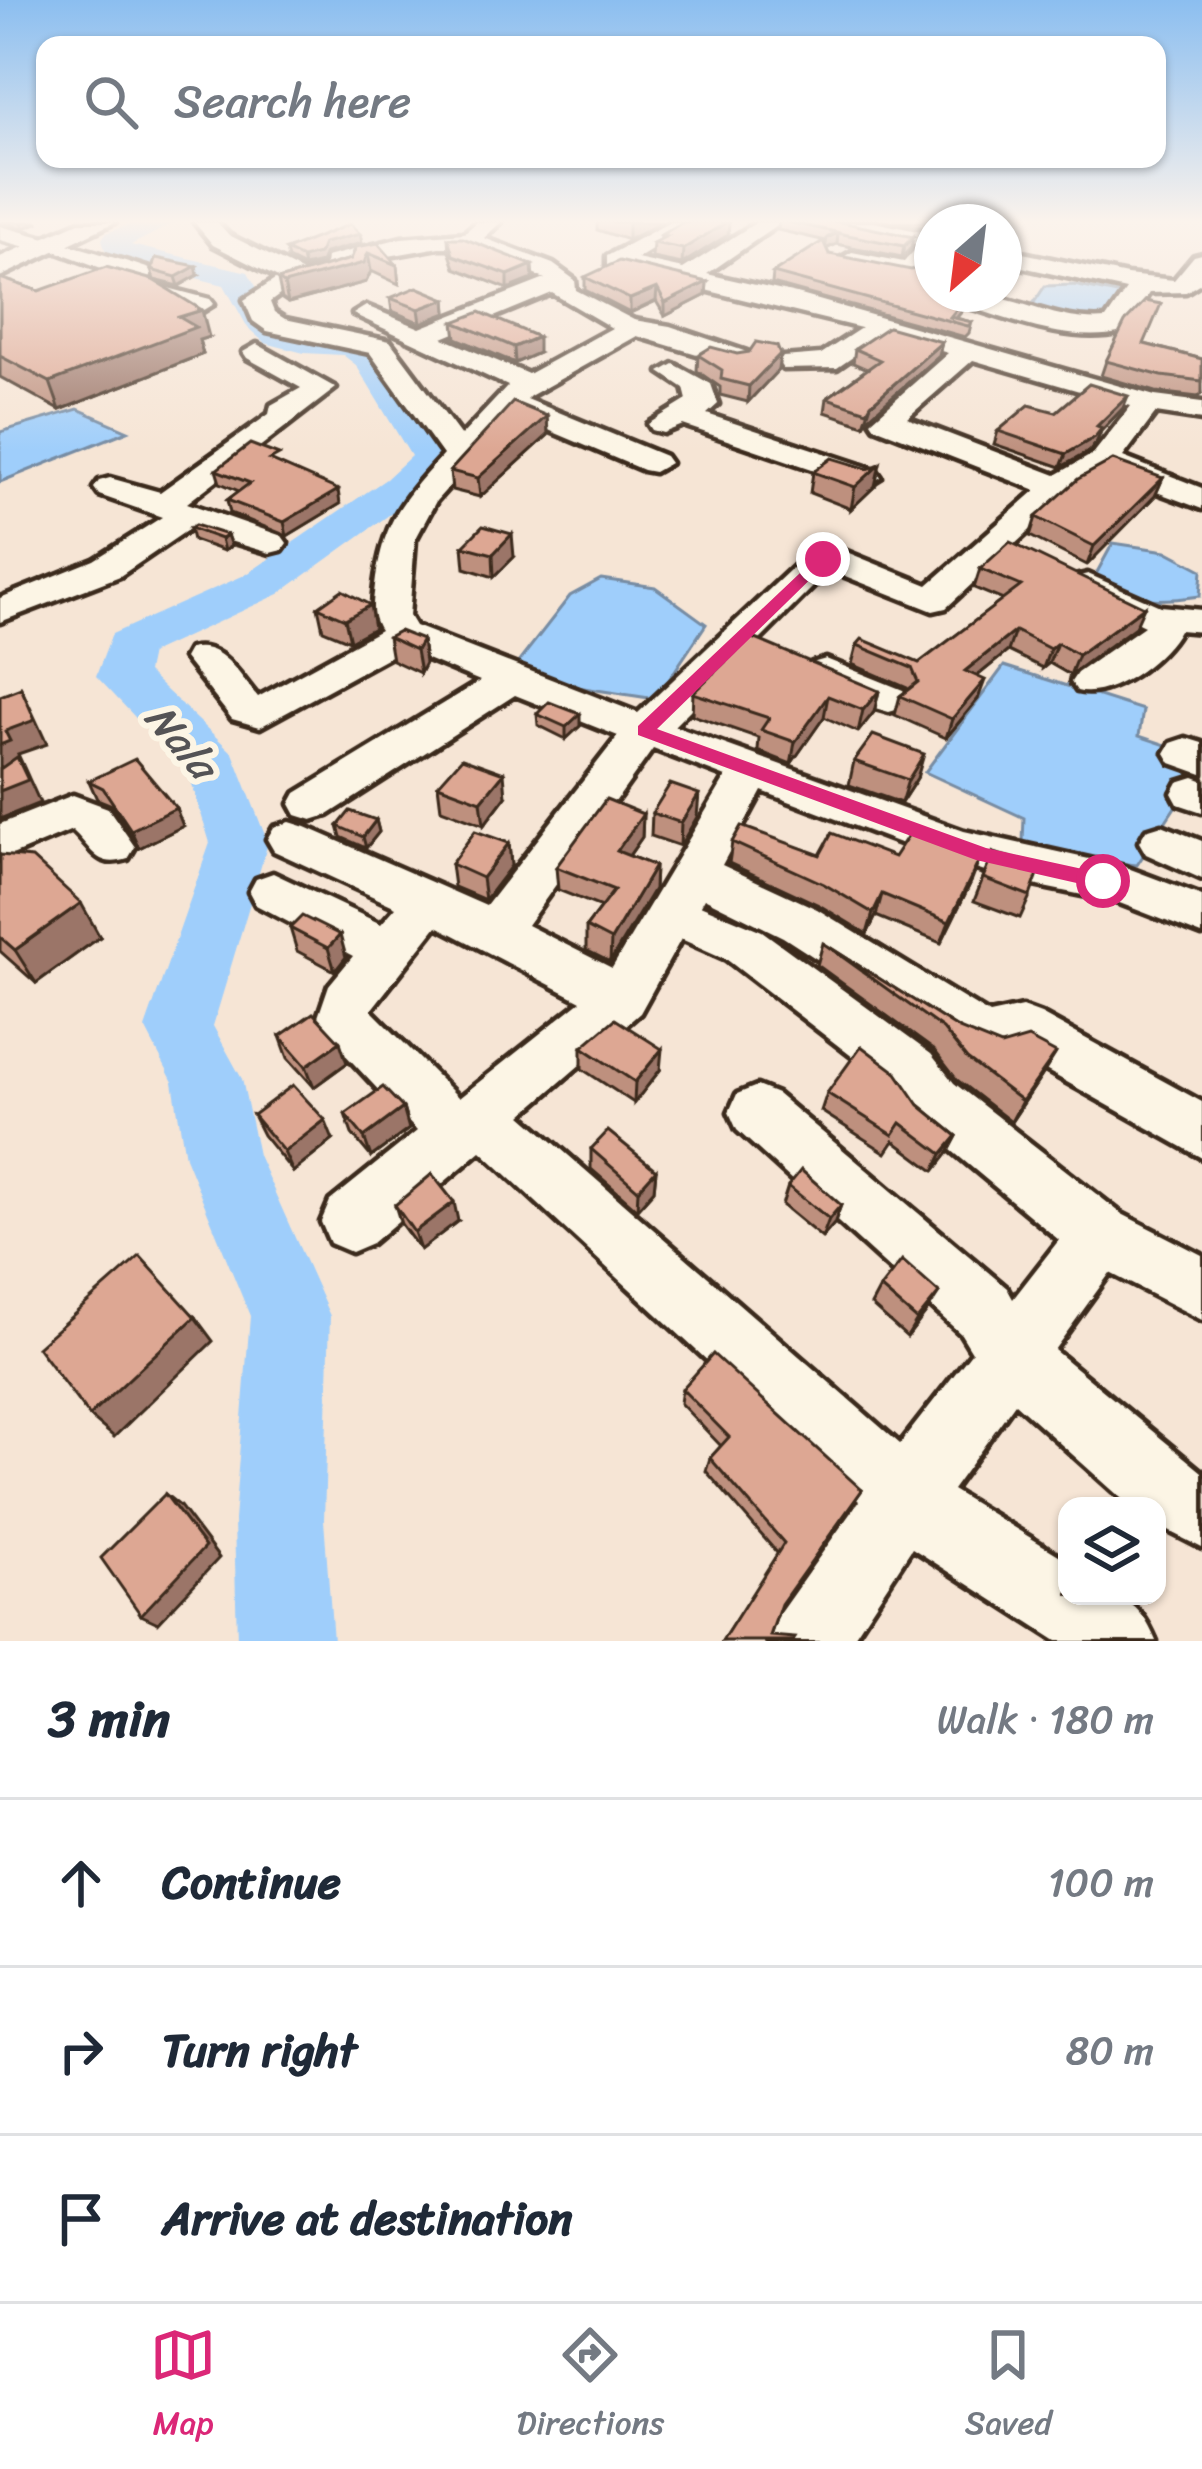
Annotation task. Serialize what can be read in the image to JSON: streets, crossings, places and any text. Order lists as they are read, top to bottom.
{
  "water": ["Nala"],
  "north": "bottom left",
  "page": {
    "search": "Search here",
    "heading": ["3 min", "Walk · 180 m"],
    "list": [
      ["Continue", "100 m"],
      ["Turn right", "80 m"],
      "Arrive at destination"
    ],
    "nav": ["Map", "Directions", "Saved"]
  }
}
